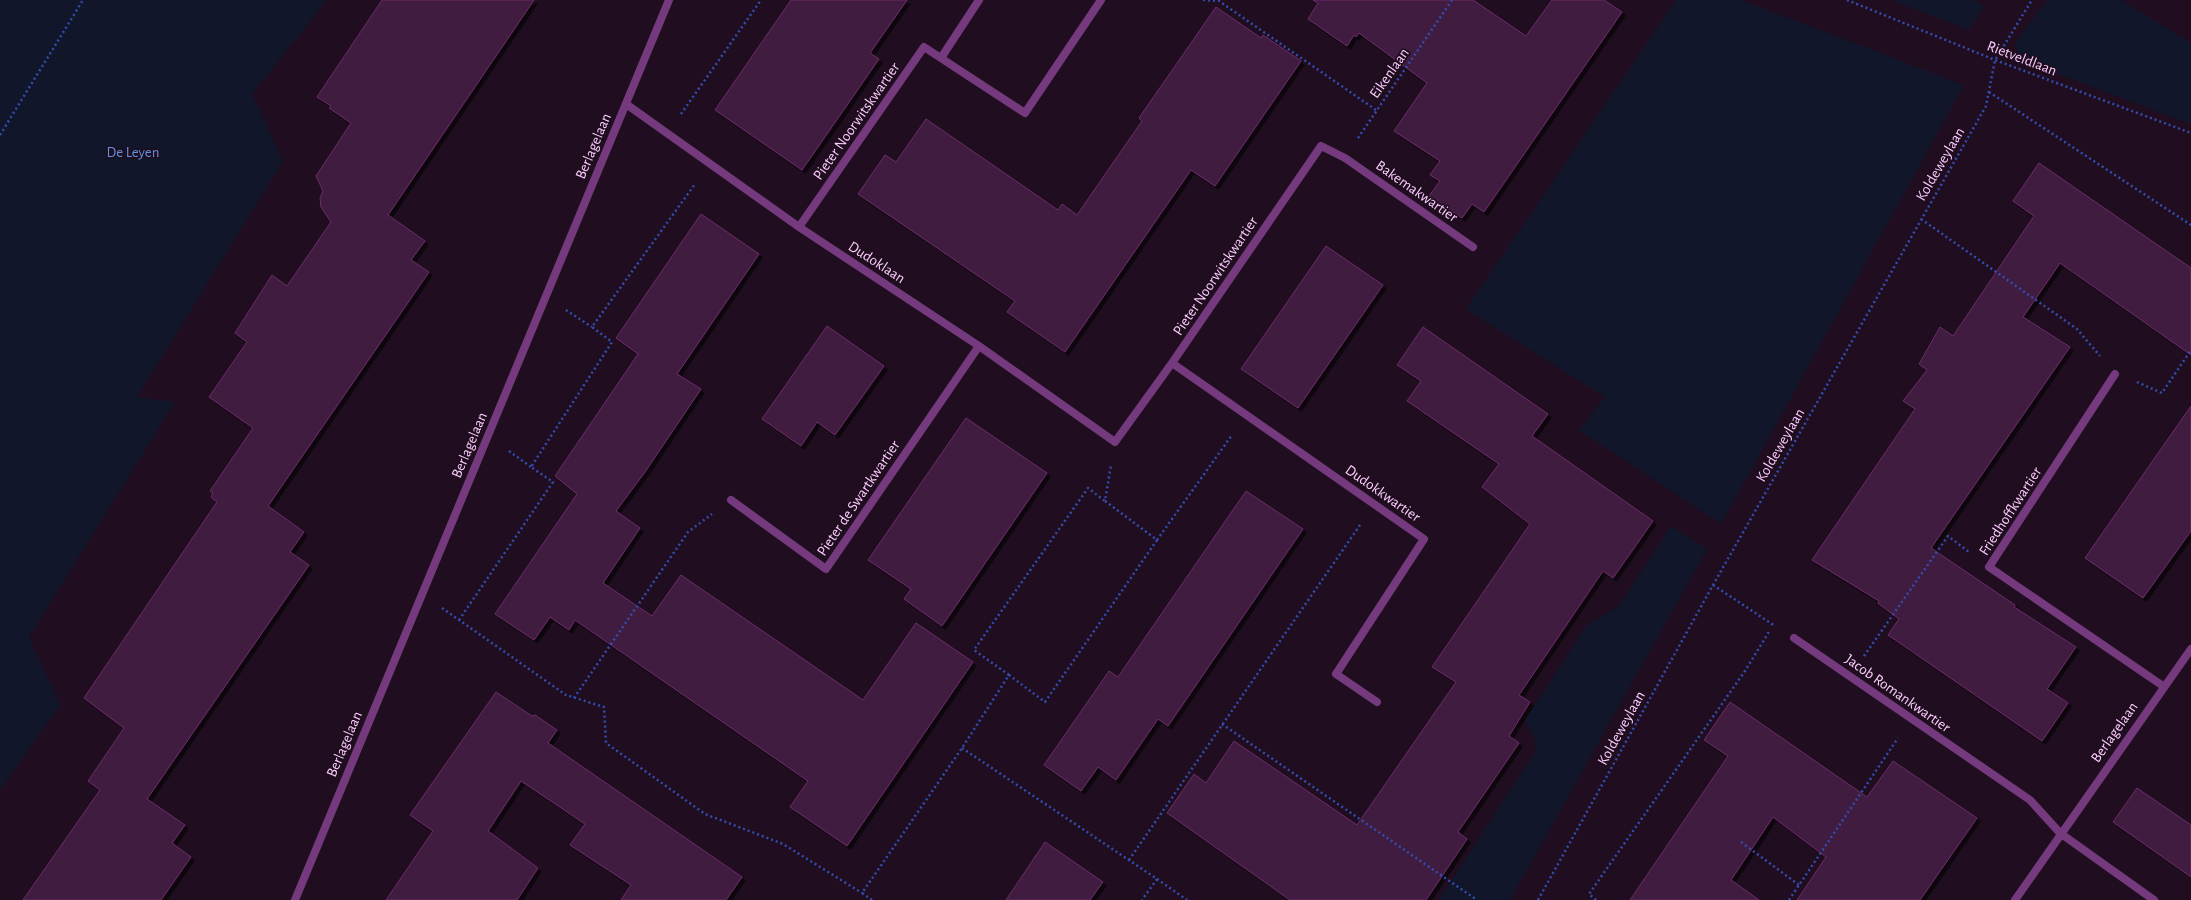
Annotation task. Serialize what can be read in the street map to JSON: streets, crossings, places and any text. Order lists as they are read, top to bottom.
{
  "streets": {
    "street": [
      "Pieter Noorwitskwartier",
      "Berlagelaan",
      "Bakemakwartier",
      "Dudoklaan",
      "Dudokkwartier",
      "Pieter de Swartkwartier",
      "Friedhoffkwartier",
      "Jacob Romankwartier"
    ],
    "path": ["Rietveldlaan", "Eikenlaan", "Koldeweylaan"]
  },
  "crossings": [
    ["Rietveldlaan", "Koldeweylaan"],
    ["Eikenlaan", "Pieter Noorwitskwartier"],
    ["Eikenlaan", "Bakemakwartier"],
    ["Pieter Noorwitskwartier", "Bakemakwartier"],
    ["Pieter Noorwitskwartier", "Dudoklaan"],
    ["Pieter Noorwitskwartier", "Dudokkwartier"],
    ["Berlagelaan", "Dudoklaan"],
    ["Berlagelaan", "Friedhoffkwartier"],
    ["Berlagelaan", "Jacob Romankwartier"],
    ["Dudoklaan", "Pieter de Swartkwartier"]
  ],
  "parks": ["De Leyen"]
}
